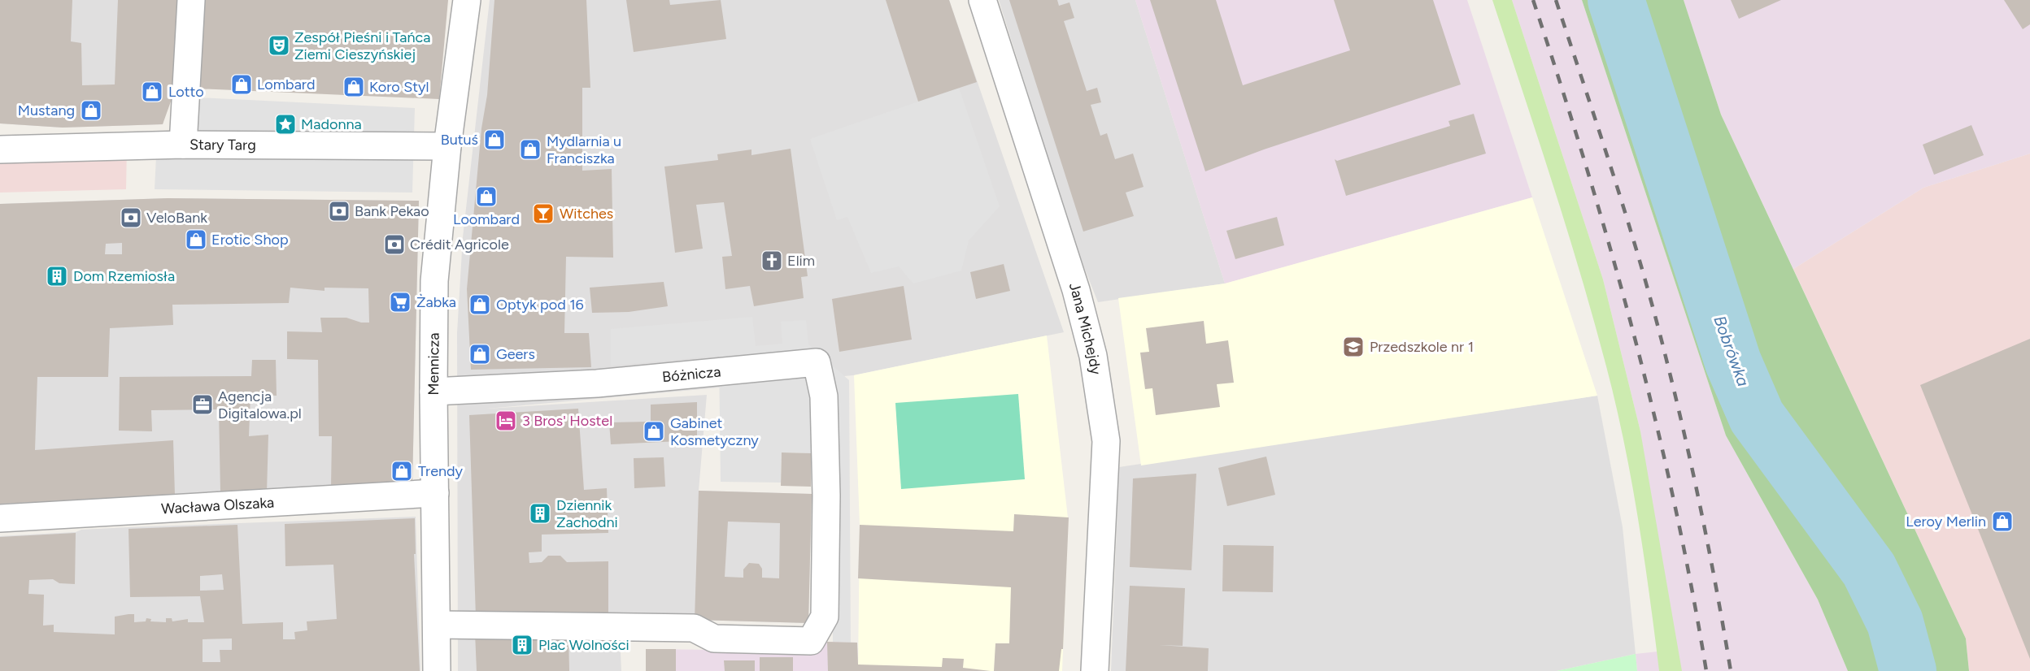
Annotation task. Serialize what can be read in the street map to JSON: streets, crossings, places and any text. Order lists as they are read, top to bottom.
{
  "streets": {
    "street": [
      "Stary Targ",
      "Jana Michejdy",
      "Mennicza",
      "Bóżnicza",
      "Wacława Olszaka"
    ]
  },
  "crossings": [
    ["Stary Targ", "Mennicza"],
    ["Mennicza", "Bóżnicza"],
    ["Mennicza", "Wacława Olszaka"]
  ],
  "water": ["Bobrówka"],
  "places": {
    "theatre": ["Zespół Pieśni i Tańca Ziemi Cieszyńskiej"],
    "shop": [
      "Lombard",
      "Koro Styl",
      "Lotto",
      "Mustang",
      "Butuś",
      "Mydlarnia u Franciszka",
      "Loombard",
      "Erotic Shop",
      "Optyk pod 16",
      "Geers",
      "Gabinet Kosmetyczny",
      "Trendy",
      "Leroy Merlin"
    ],
    "place": ["Madonna"],
    "bank": ["Bank Pekao", "VeloBank", "Crédit Agricole"],
    "bar": ["Witches"],
    "church": ["Elim"],
    "building": ["Dom Rzemiosła", "Dziennik Zachodni", "Plac Wolności"],
    "supermarket": ["Żabka"],
    "school or university": ["Przedszkole nr 1"],
    "office": ["Agencja Digitalowa.pl"],
    "hotel": ["3 Bros' Hostel"]
  }
}
